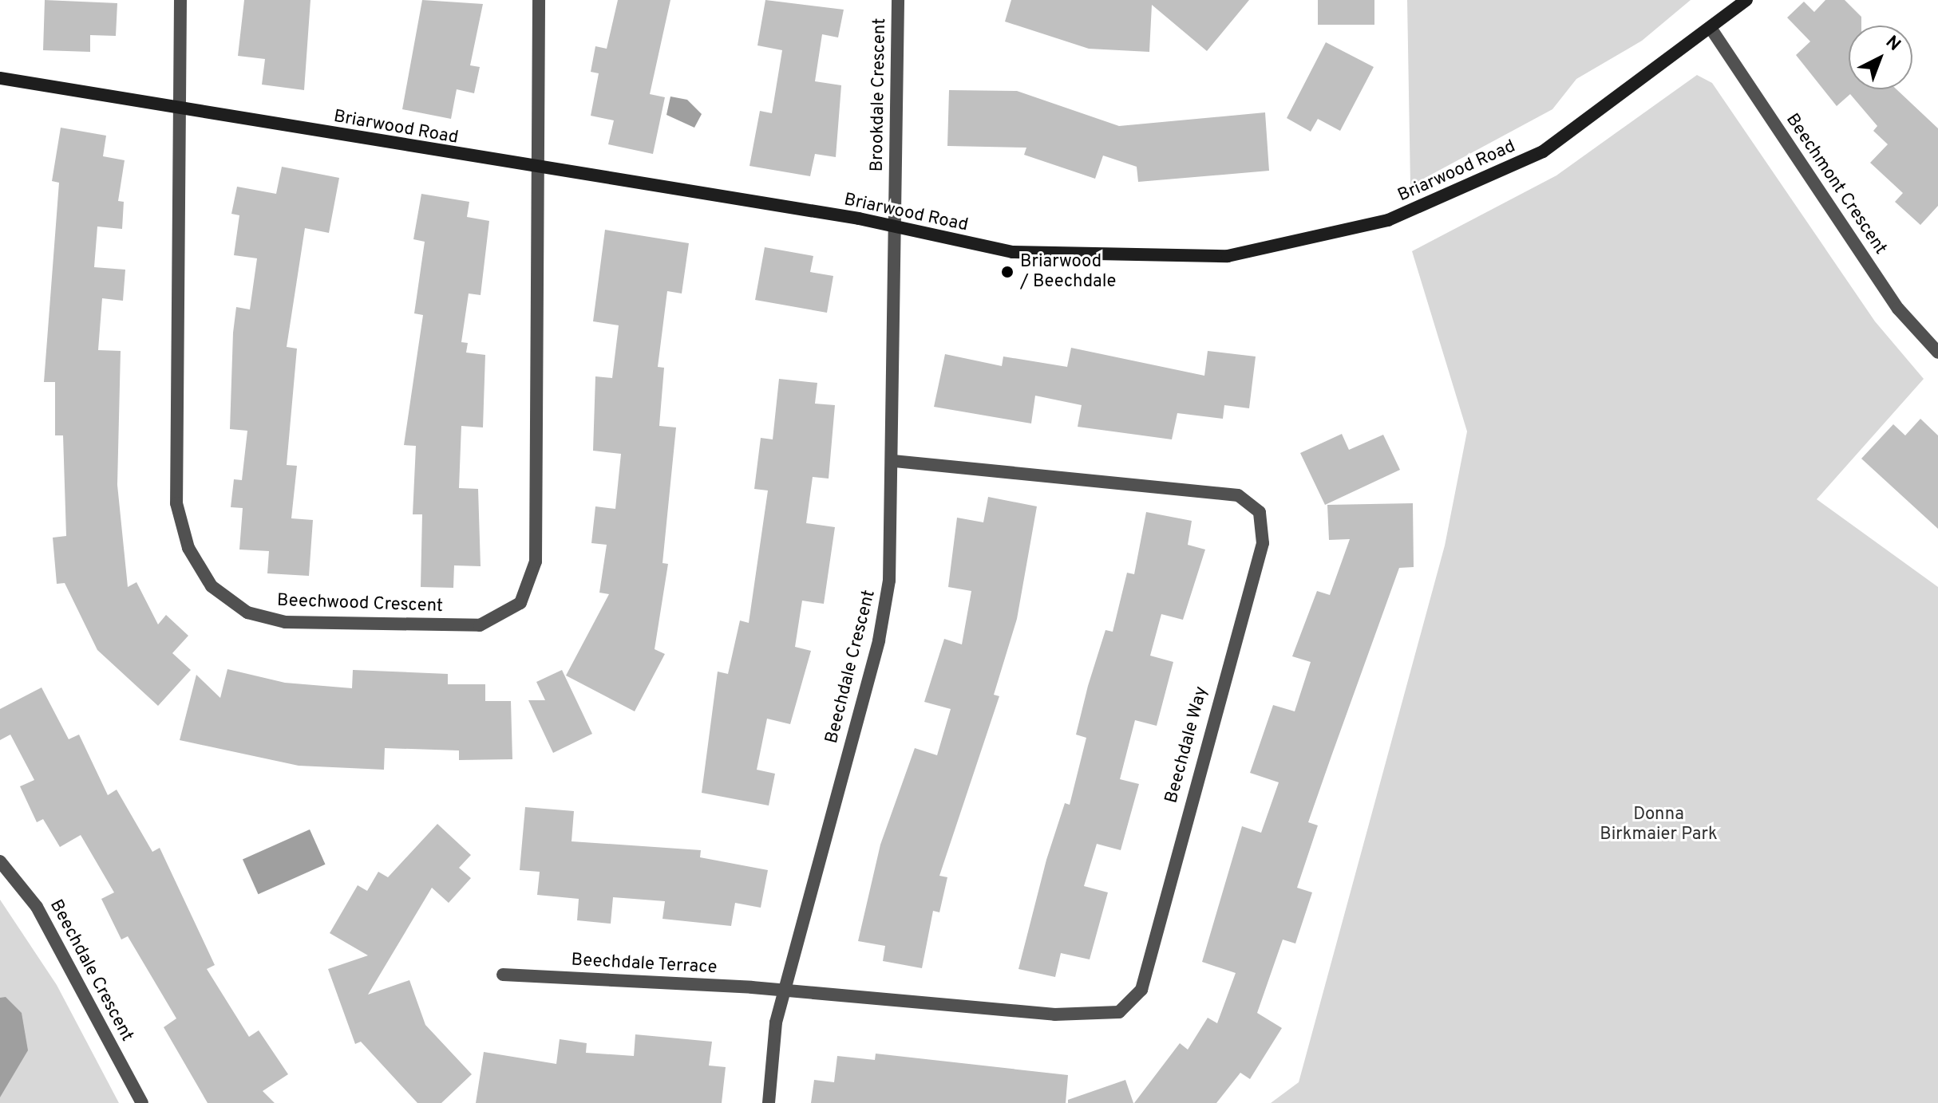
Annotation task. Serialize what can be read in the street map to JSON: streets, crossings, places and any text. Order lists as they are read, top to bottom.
{
  "streets": {
    "street": [
      "Brookdale Crescent",
      "Briarwood Road",
      "Beechmont Crescent",
      "Beechwood Crescent",
      "Beechdale Crescent",
      "Beechdale Way",
      "Beechdale Terrace"
    ]
  },
  "crossings": [
    ["Brookdale Crescent", "Briarwood Road"],
    ["Brookdale Crescent", "Beechdale Crescent"],
    ["Briarwood Road", "Beechmont Crescent"],
    ["Briarwood Road", "Beechwood Crescent"],
    ["Briarwood Road", "Beechdale Crescent"],
    ["Beechdale Crescent", "Beechdale Way"],
    ["Beechdale Crescent", "Beechdale Terrace"],
    ["Beechdale Way", "Beechdale Terrace"]
  ],
  "parks": ["Donna Birkmaier Park"],
  "places": ["Briarwood / Beechdale"],
  "north": "top right"
}
